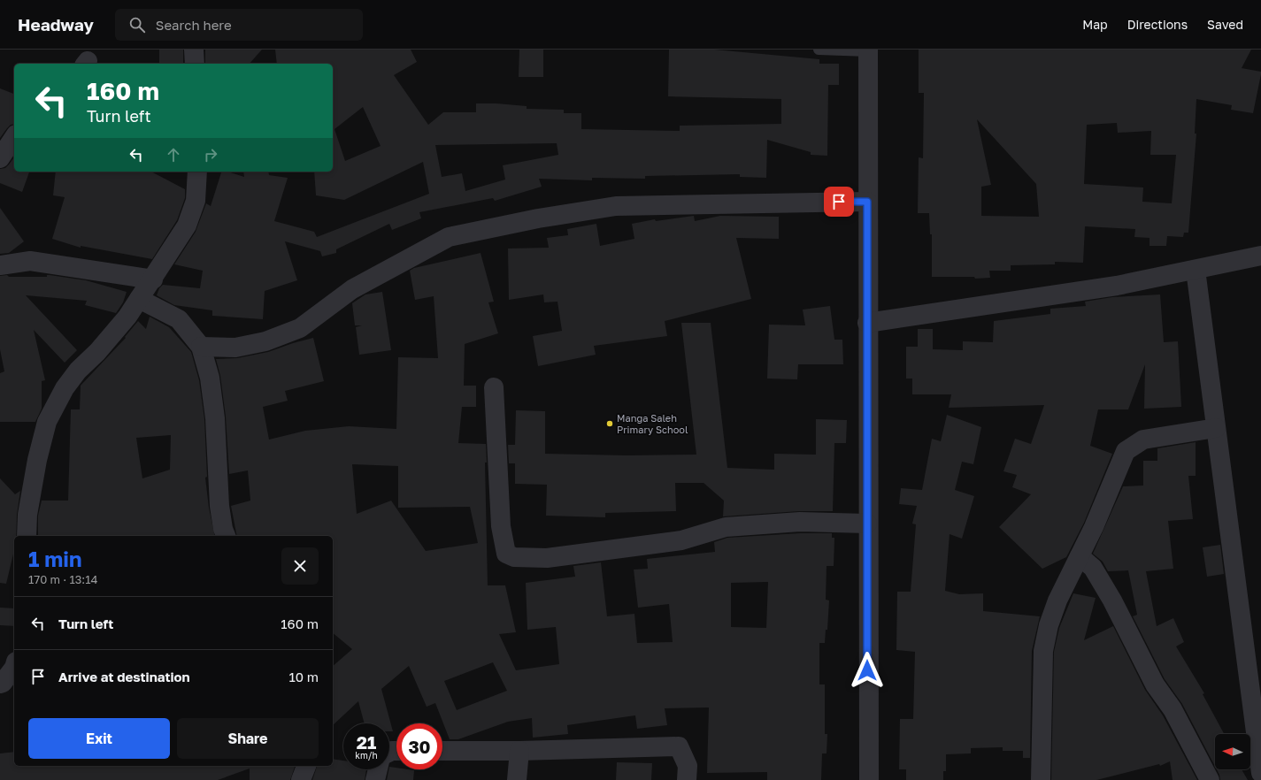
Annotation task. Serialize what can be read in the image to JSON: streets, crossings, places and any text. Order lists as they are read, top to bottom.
{
  "places": ["Manga Saleh Primary School"],
  "north": "left",
  "page": {
    "header": "Headway",
    "search": "Search here",
    "nav": ["Map", "Directions", "Saved"],
    "turn": ["160 m", "Turn left"],
    "heading": ["1 min", "170 m · 13:14"],
    "list": [
      {
        "name": "Turn left",
        "value": "160 m"
      },
      {
        "name": "Arrive at destination",
        "value": "10 m"
      }
    ],
    "buttons": ["Exit", "Share"],
    "speed": "21 km/h",
    "limit": "30"
  }
}
